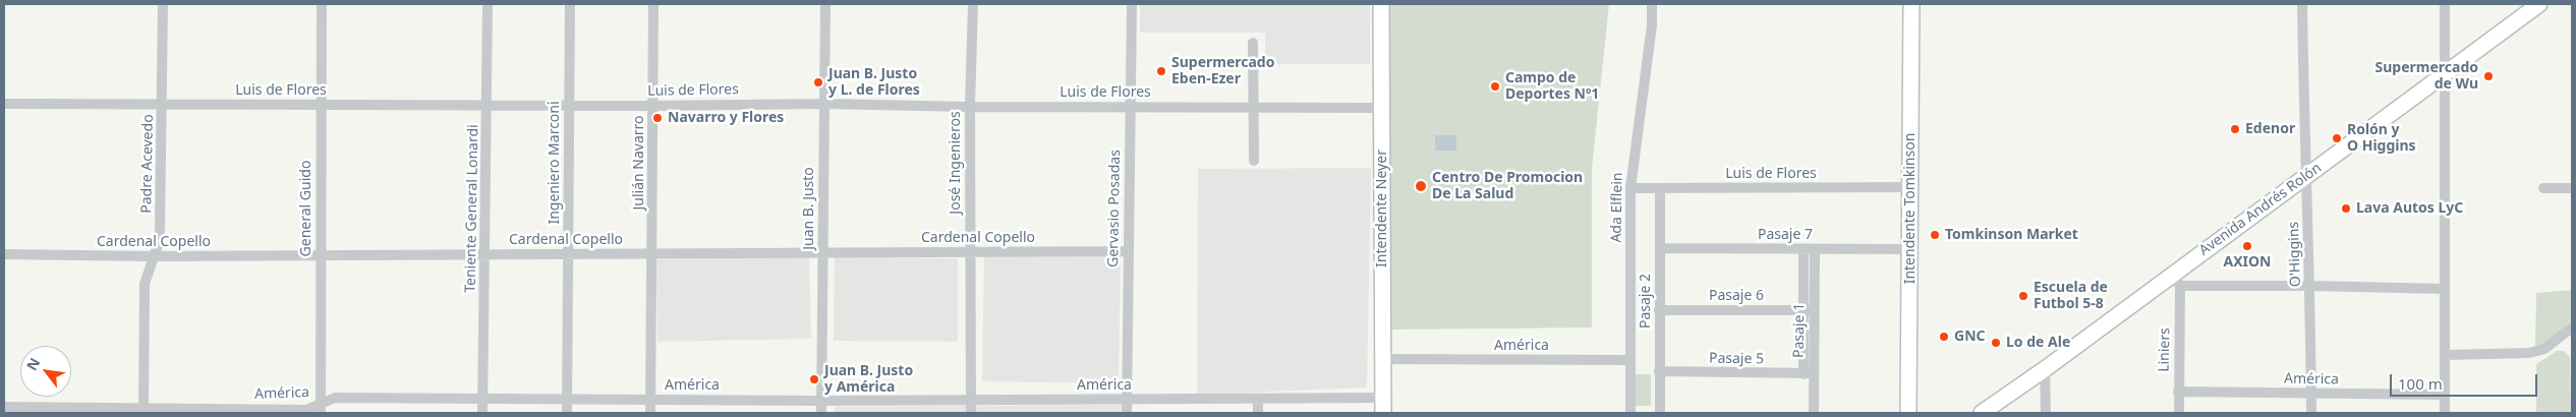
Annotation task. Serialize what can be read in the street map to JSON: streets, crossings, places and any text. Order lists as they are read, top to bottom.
{
  "streets": {
    "street": [
      "Luis de Flores",
      "Ingeniero Marconi",
      "Julián Navarro",
      "José Ingenieros",
      "Padre Acevedo",
      "Ada Elflein",
      "General Guido",
      "Teniente General Lonardi",
      "Juan B. Justo",
      "Gervasio Posadas",
      "Intendente Neyer",
      "Intendente Tomkinson",
      "Avenida Andrés Rolón",
      "Pasaje 7",
      "Cardenal Copello",
      "O'Higgins",
      "Pasaje 6",
      "Pasaje 2",
      "Pasaje 1",
      "América",
      "Liniers",
      "Pasaje 5"
    ]
  },
  "crossings": [
    ["Luis de Flores", "Ingeniero Marconi"],
    ["Luis de Flores", "Julián Navarro"],
    ["Luis de Flores", "José Ingenieros"],
    ["Luis de Flores", "Padre Acevedo"],
    ["Luis de Flores", "Ada Elflein"],
    ["Luis de Flores", "General Guido"],
    ["Luis de Flores", "Teniente General Lonardi"],
    ["Luis de Flores", "Juan B. Justo"],
    ["Luis de Flores", "Gervasio Posadas"],
    ["Luis de Flores", "Intendente Neyer"],
    ["Luis de Flores", "Intendente Tomkinson"],
    ["Luis de Flores", "Pasaje 2"],
    ["Ingeniero Marconi", "Cardenal Copello"],
    ["Ingeniero Marconi", "América"],
    ["Julián Navarro", "Cardenal Copello"],
    ["Julián Navarro", "América"],
    ["José Ingenieros", "Cardenal Copello"],
    ["José Ingenieros", "América"],
    ["Padre Acevedo", "Cardenal Copello"],
    ["Padre Acevedo", "América"],
    ["Ada Elflein", "América"],
    ["General Guido", "Cardenal Copello"],
    ["General Guido", "América"],
    ["Teniente General Lonardi", "Cardenal Copello"],
    ["Teniente General Lonardi", "América"],
    ["Juan B. Justo", "Cardenal Copello"],
    ["Juan B. Justo", "América"],
    ["Gervasio Posadas", "Cardenal Copello"],
    ["Gervasio Posadas", "América"],
    ["Intendente Neyer", "América"],
    ["Intendente Tomkinson", "Pasaje 7"],
    ["Avenida Andrés Rolón", "O'Higgins"],
    ["Avenida Andrés Rolón", "Liniers"],
    ["Pasaje 7", "Pasaje 2"],
    ["Pasaje 7", "Pasaje 1"],
    ["O'Higgins", "América"],
    ["Pasaje 6", "Pasaje 2"],
    ["Pasaje 6", "Pasaje 1"],
    ["Pasaje 2", "Pasaje 5"],
    ["Pasaje 1", "Pasaje 5"],
    ["América", "Liniers"]
  ],
  "places": [
    "Supermercado Eben-Ezer",
    "Supermercado de Wu",
    "Juan B. Justo y L. de Flores",
    "Campo de Deportes Nº1",
    "Navarro y Flores",
    "Edenor",
    "Rolón y O Higgins",
    "Centro De Promocion De La Salud",
    "Lava Autos LyC",
    "Tomkinson Market",
    "AXION",
    "Escuela de Futbol 5-8",
    "GNC",
    "Lo de Ale",
    "Juan B. Justo y América"
  ],
  "scale_bar": "100 m",
  "north": "top left"
}
